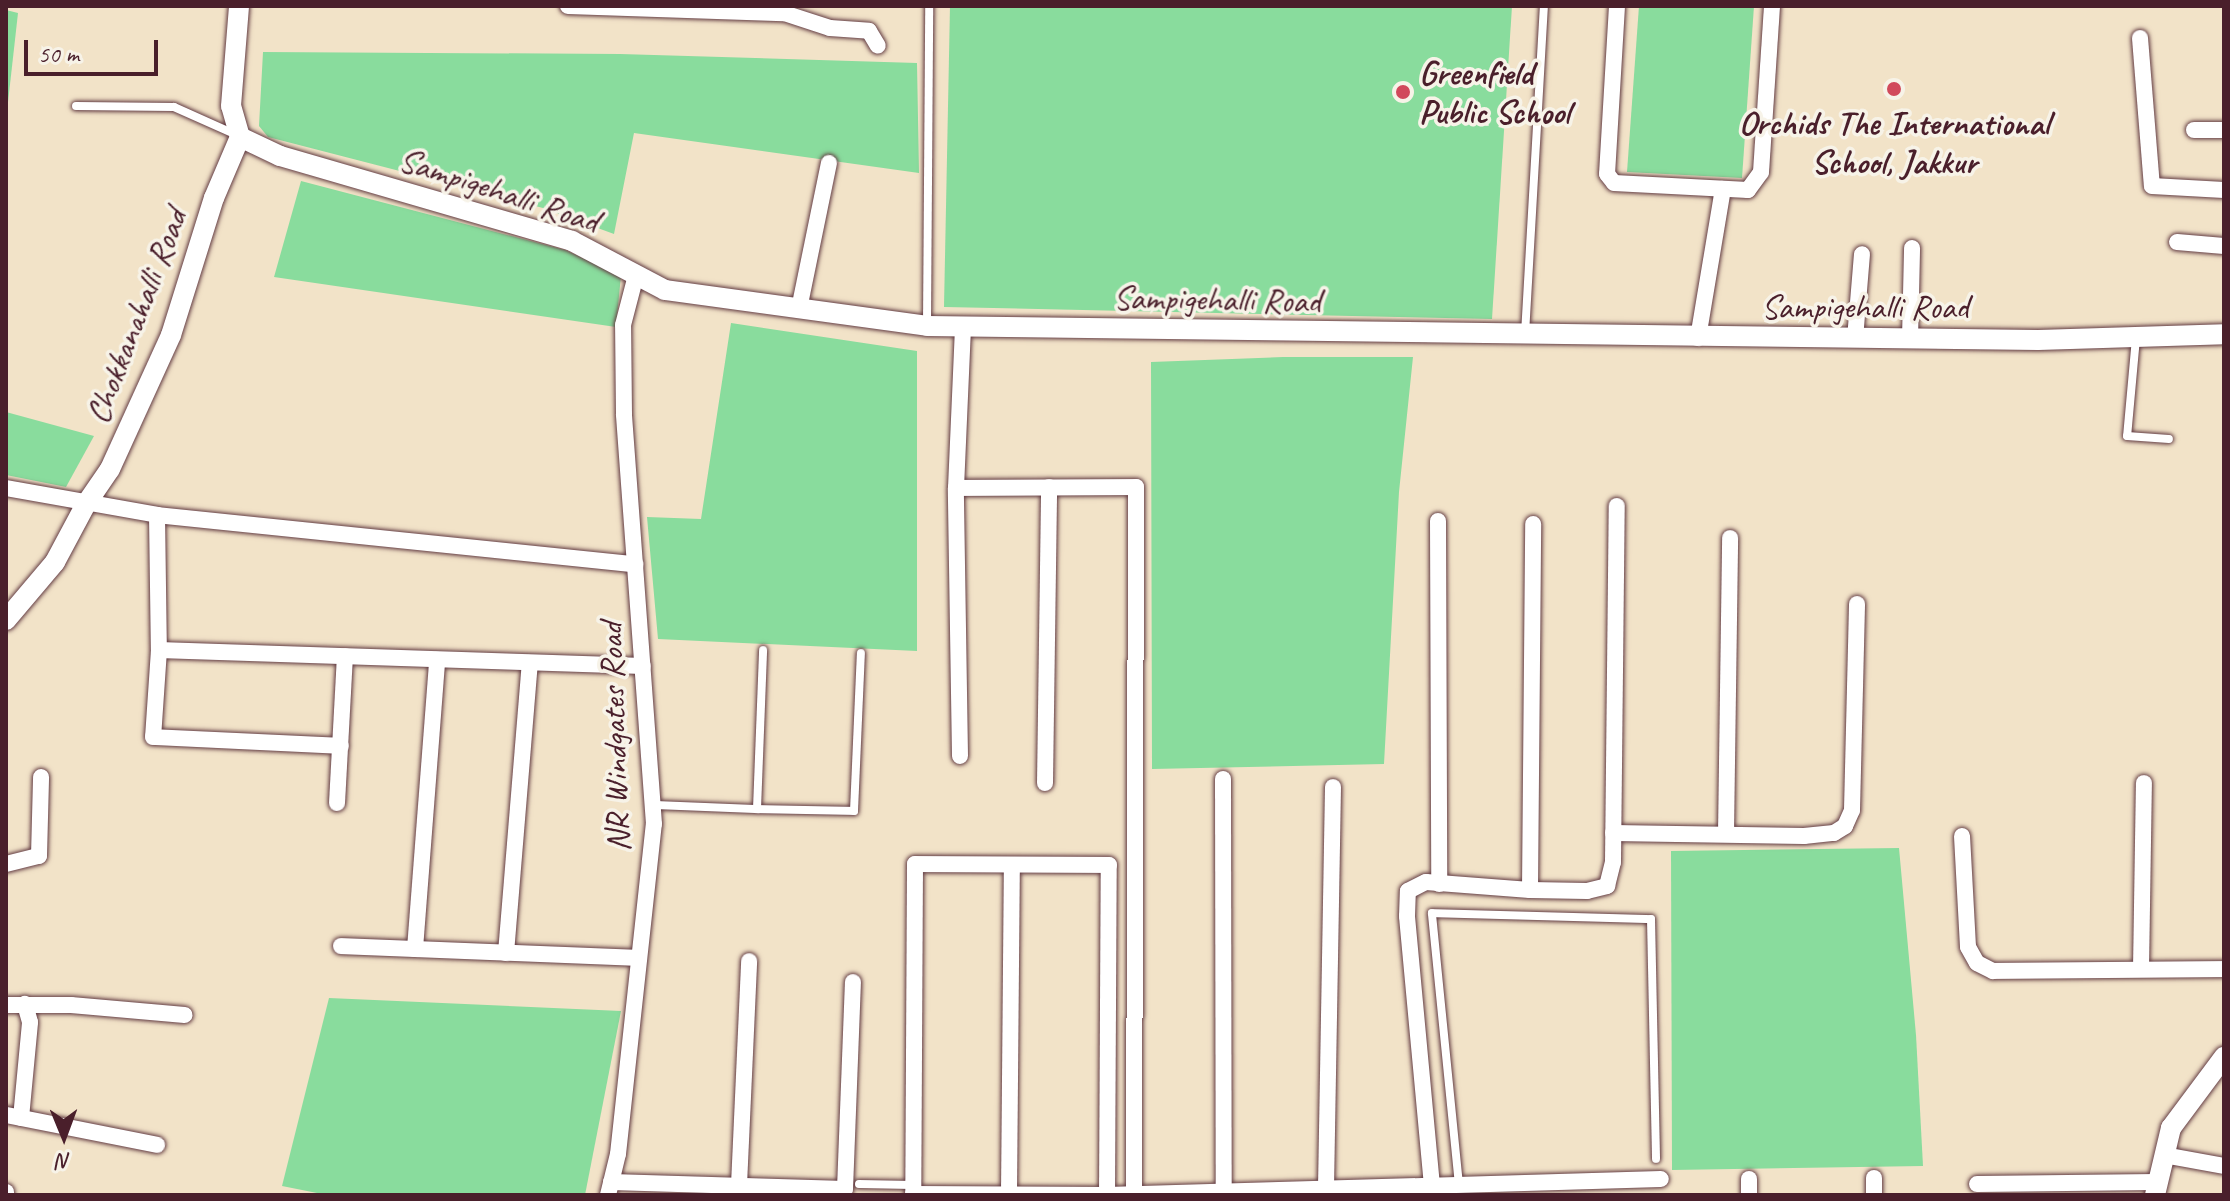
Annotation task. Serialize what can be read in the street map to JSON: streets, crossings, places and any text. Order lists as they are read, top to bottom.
{
  "streets": {
    "street": ["Sampigehalli Road", "Chokkanahalli Road", "NR Windgates Road"]
  },
  "crossings": [
    ["Sampigehalli Road", "Chokkanahalli Road"],
    ["Sampigehalli Road", "NR Windgates Road"]
  ],
  "places": ["Orchids The International School, Jakkur", "Greenfield Public School"],
  "scale_bar": "50 m",
  "north": "bottom"
}
